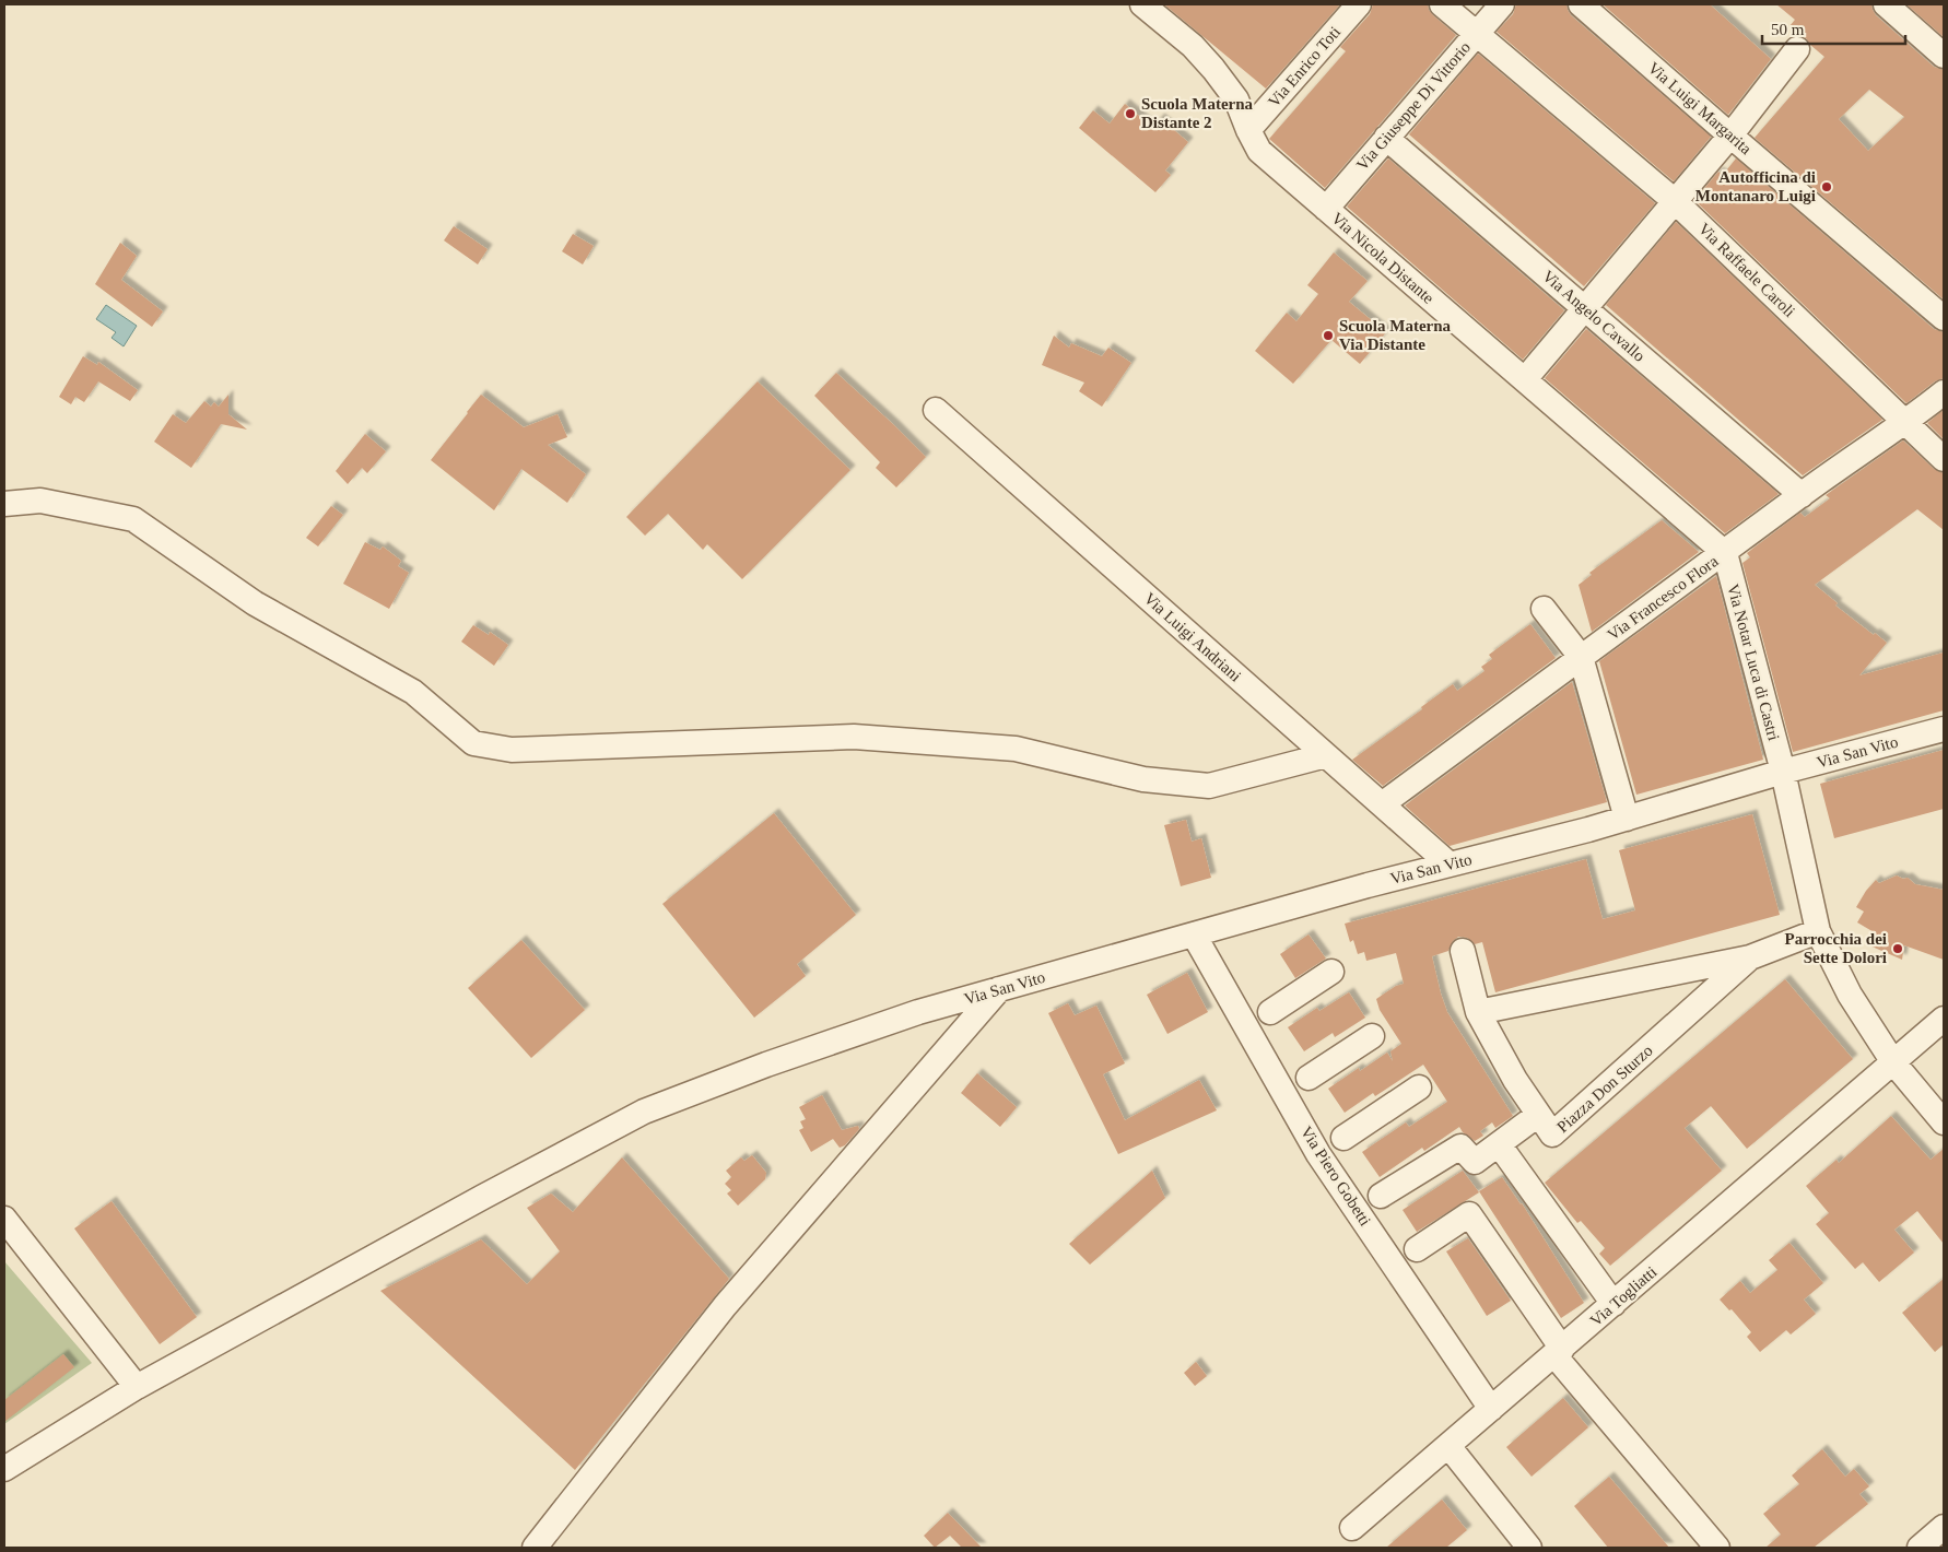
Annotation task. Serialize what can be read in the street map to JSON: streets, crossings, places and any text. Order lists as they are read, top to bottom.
{
  "streets": {
    "street": [
      "Via Enrico Toti",
      "Via Giuseppe Di Vittorio",
      "Via Luigi Margarita",
      "Via Nicola Distante",
      "Via Raffaele Caroli",
      "Via Angelo Cavallo",
      "Via Francesco Flora",
      "Via Luigi Andriani",
      "Via Notar Luca di Castri",
      "Via San Vito",
      "Piazza Don Sturzo",
      "Via Piero Gobetti",
      "Via Togliatti"
    ]
  },
  "crossings": [
    ["Via Enrico Toti", "Via Nicola Distante"],
    ["Via Giuseppe Di Vittorio", "Via Nicola Distante"],
    ["Via Giuseppe Di Vittorio", "Via Raffaele Caroli"],
    ["Via Giuseppe Di Vittorio", "Via Angelo Cavallo"],
    ["Via Nicola Distante", "Via Francesco Flora"],
    ["Via Nicola Distante", "Via Notar Luca di Castri"],
    ["Via Raffaele Caroli", "Via Francesco Flora"],
    ["Via Angelo Cavallo", "Via Francesco Flora"],
    ["Via Francesco Flora", "Via Luigi Andriani"],
    ["Via Francesco Flora", "Via Notar Luca di Castri"],
    ["Via Luigi Andriani", "Via San Vito"],
    ["Via Notar Luca di Castri", "Via San Vito"],
    ["Via Notar Luca di Castri", "Piazza Don Sturzo"],
    ["Via Notar Luca di Castri", "Via Togliatti"],
    ["Via San Vito", "Via Piero Gobetti"],
    ["Via Piero Gobetti", "Via Togliatti"]
  ],
  "places": [
    "Scuola Materna Distante 2",
    "Autofficina di Montanaro Luigi",
    "Scuola Materna Via Distante",
    "Parrocchia dei Sette Dolori"
  ],
  "scale_bar": "50 m"
}
